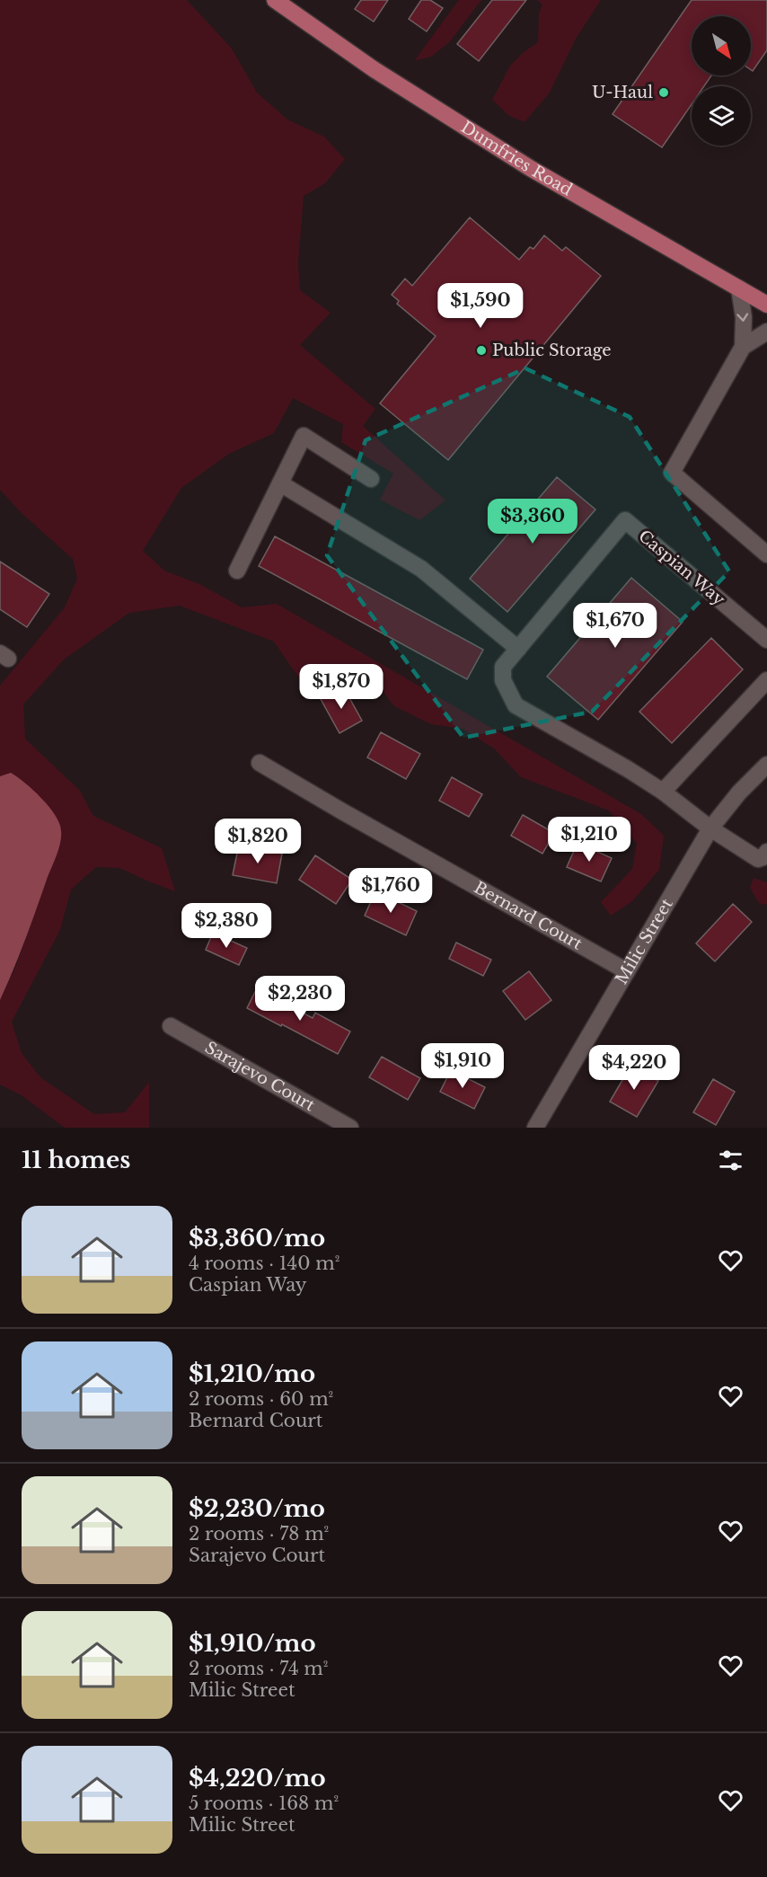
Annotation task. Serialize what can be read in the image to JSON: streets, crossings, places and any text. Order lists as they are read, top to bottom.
{
  "streets": {
    "main road": ["Dumfries Road"],
    "street": [
      "Caspian Way",
      "Bernard Court",
      "Milic Street",
      "Sarajevo Court"
    ]
  },
  "crossings": [
    ["Caspian Way", "Milic Street"],
    ["Bernard Court", "Milic Street"]
  ],
  "places": ["U-Haul", "Public Storage"],
  "north": "bottom right",
  "page": {
    "price": [
      "$1,590",
      "$3,360",
      "$1,670",
      "$1,870",
      "$1,210",
      "$1,820",
      "$1,760",
      "$2,380",
      "$2,230",
      "$1,910",
      "$4,220"
    ],
    "heading": "11 homes",
    "list": [
      {
        "name": "$3,360/mo",
        "note": "4 rooms · 140 m² · Caspian Way"
      },
      {
        "name": "$1,210/mo",
        "note": "2 rooms · 60 m² · Bernard Court"
      },
      {
        "name": "$2,230/mo",
        "note": "2 rooms · 78 m² · Sarajevo Court"
      },
      {
        "name": "$1,910/mo",
        "note": "2 rooms · 74 m² · Milic Street"
      },
      {
        "name": "$4,220/mo",
        "note": "5 rooms · 168 m² · Milic Street"
      }
    ]
  }
}
